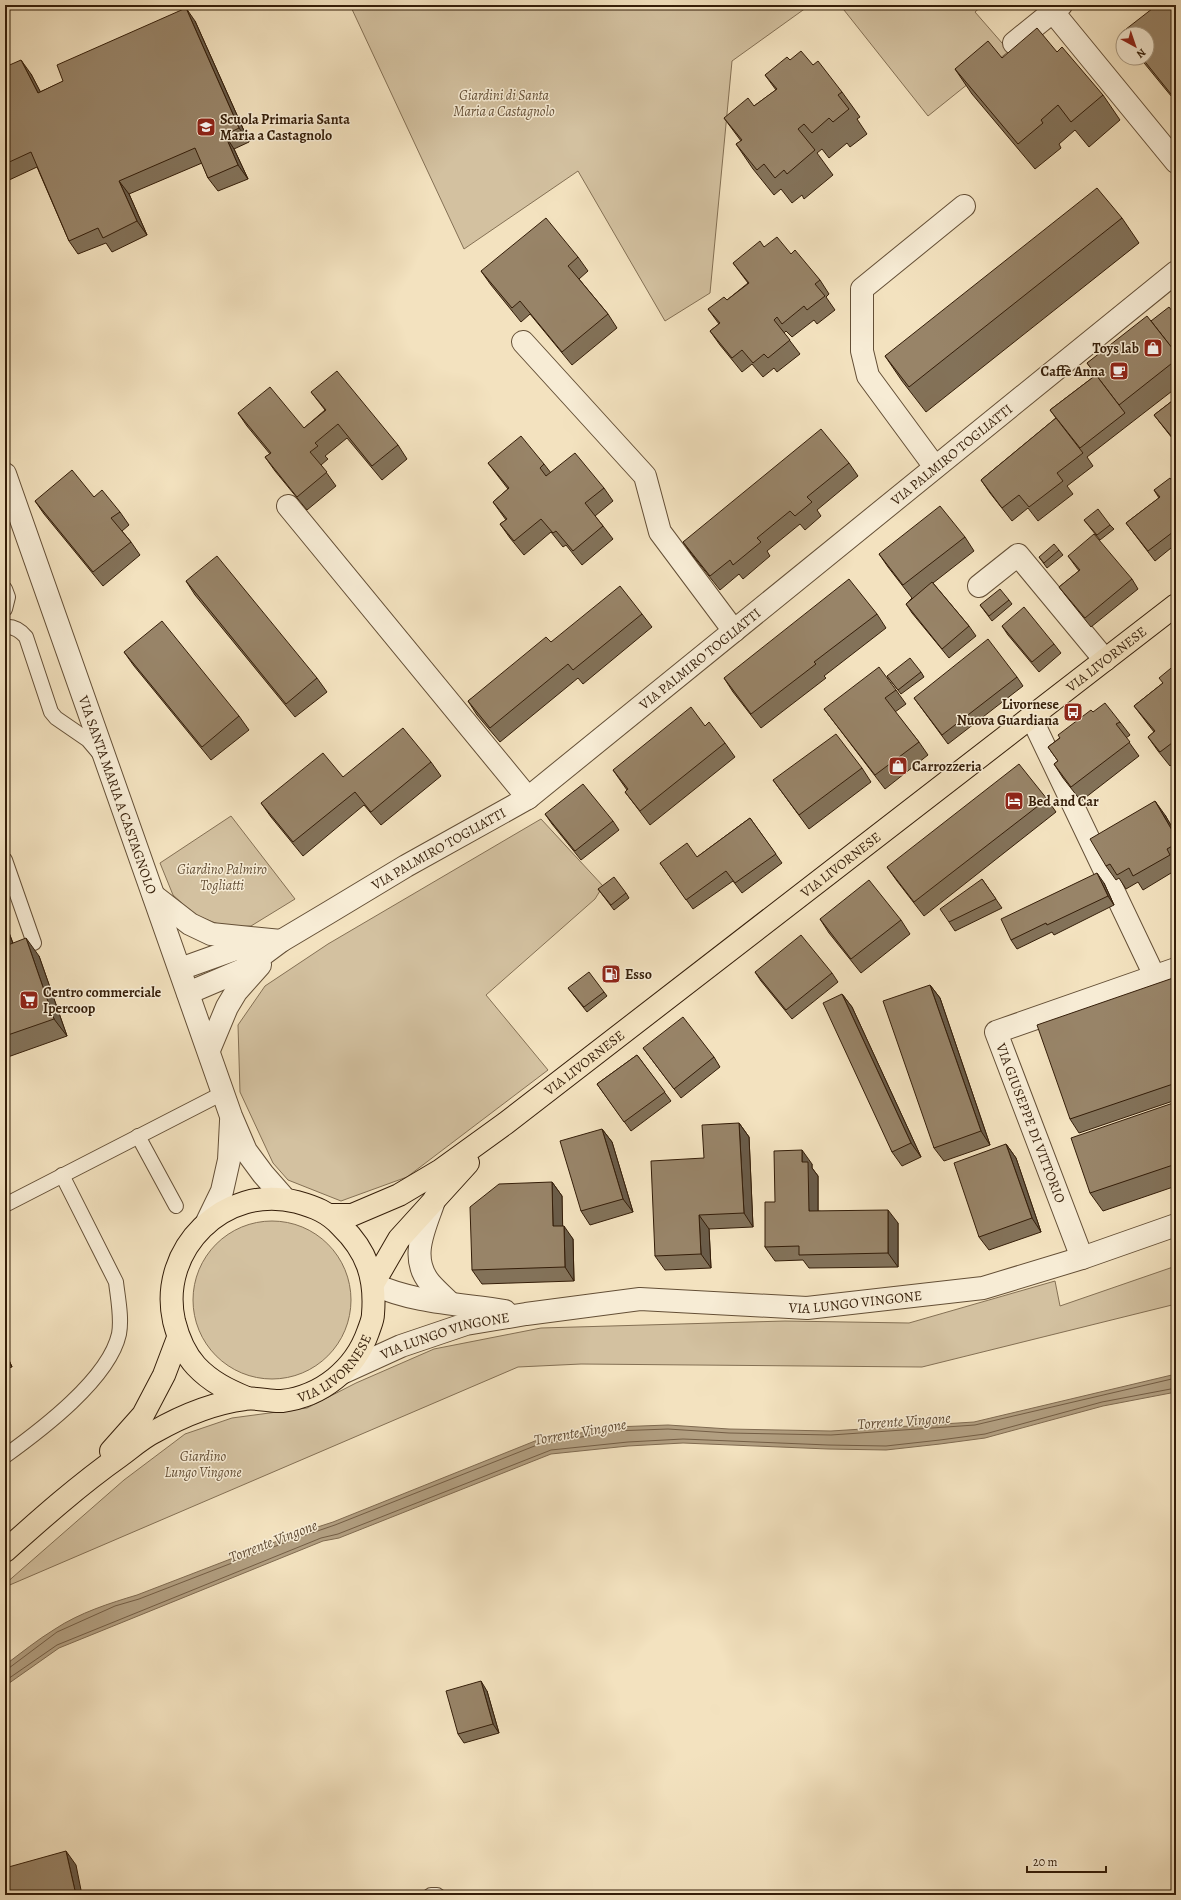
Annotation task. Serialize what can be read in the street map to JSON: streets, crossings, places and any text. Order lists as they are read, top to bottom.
{
  "streets": {
    "main road": ["VIA LIVORNESE"],
    "street": [
      "VIA PALMIRO TOGLIATTI",
      "VIA SANTA MARIA A CASTAGNOLO",
      "VIA GIUSEPPE DI VITTORIO",
      "VIA LUNGO VINGONE"
    ]
  },
  "crossings": [
    ["VIA PALMIRO TOGLIATTI", "VIA SANTA MARIA A CASTAGNOLO"],
    ["VIA LIVORNESE", "VIA SANTA MARIA A CASTAGNOLO"],
    ["VIA LIVORNESE", "VIA LUNGO VINGONE"],
    ["VIA GIUSEPPE DI VITTORIO", "VIA LUNGO VINGONE"]
  ],
  "water": ["Torrente Vingone"],
  "parks": ["Giardini di Santa Maria a Castagnolo", "Giardino Palmiro Togliatti", "Giardino Lungo Vingone"],
  "places": {
    "school or university": ["Scuola Primaria Santa Maria a Castagnolo"],
    "shop": ["Toys lab", "Carrozzeria"],
    "cafe": ["Caffè Anna"],
    "bus stop": ["Livornese Nuova Guardiana"],
    "hotel": ["Bed and Car"],
    "fuel station": ["Esso"],
    "supermarket": ["Centro commerciale Ipercoop"]
  },
  "scale_bar": "20 m",
  "north": "bottom right"
}
